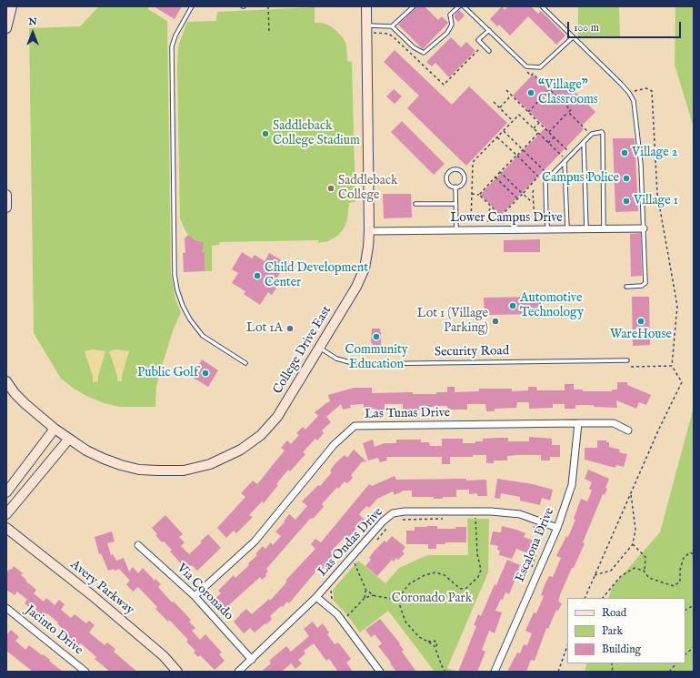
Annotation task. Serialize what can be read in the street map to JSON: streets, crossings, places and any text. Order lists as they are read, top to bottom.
{
  "streets": {
    "street": [
      "Lower Campus Drive",
      "College Drive East",
      "Las Tunas Drive",
      "Las Ondas Drive",
      "Escalona Drive",
      "Avery Parkway",
      "Via Coronado",
      "Jacinto Drive"
    ],
    "lane": ["Security Road"]
  },
  "crossings": [
    ["Lower Campus Drive", "College Drive East"],
    ["College Drive East", "Security Road"],
    ["Las Tunas Drive", "Escalona Drive"],
    ["Las Tunas Drive", "Via Coronado"],
    ["Las Ondas Drive", "Escalona Drive"],
    ["Las Ondas Drive", "Via Coronado"]
  ],
  "parks": ["Coronado Park"],
  "places": [
    "“Village” Classrooms",
    "Saddleback College Stadium",
    "Village 2",
    "Campus Police",
    "Saddleback College",
    "Village 1",
    "Child Development Center",
    "Automotive Technology",
    "Lot 1 (Village Parking)",
    "WareHouse",
    "Lot 1A",
    "Community Education",
    "Public Golf"
  ],
  "legend": ["Road", "Park", "Building"],
  "scale_bar": "100 m",
  "north": "top"
}
